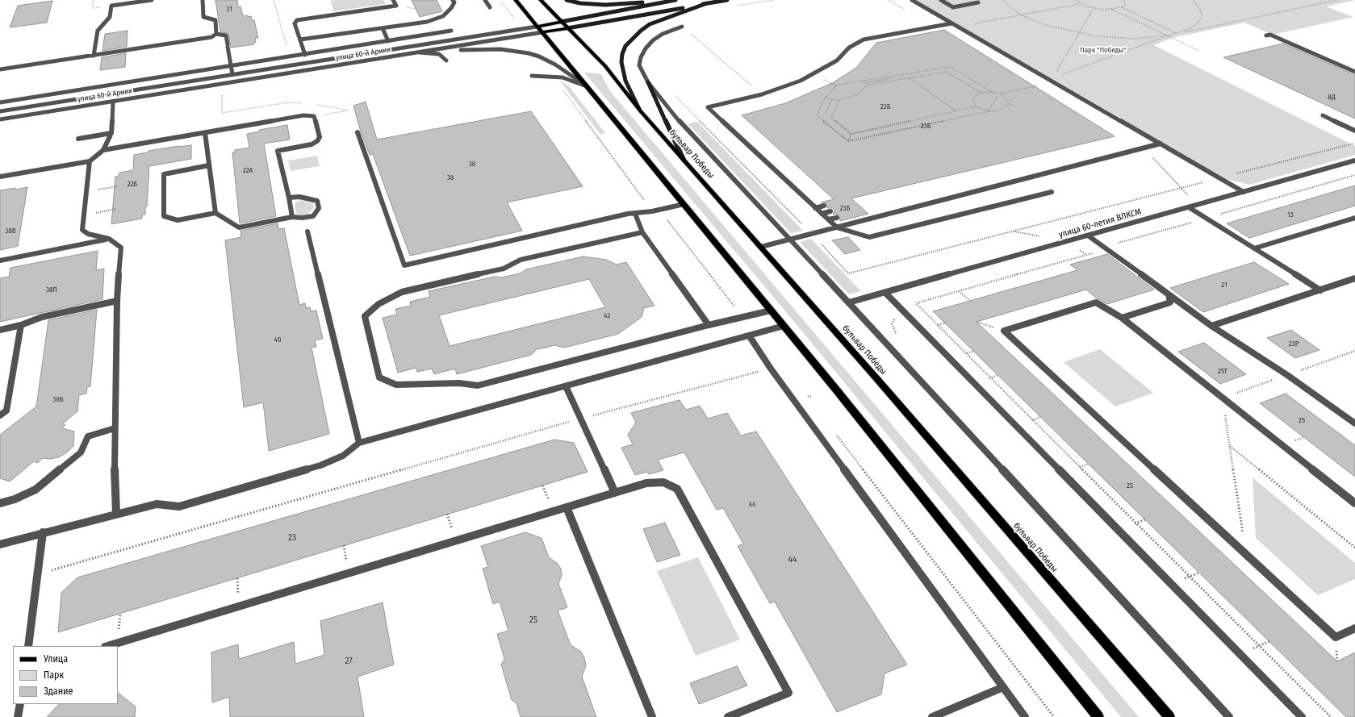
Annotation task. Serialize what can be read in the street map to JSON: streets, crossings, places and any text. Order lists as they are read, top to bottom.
{
  "streets": {
    "main road": ["улица 60-й Армии", "бульвар Победы"],
    "street": ["улица 60-летия ВЛКСМ"]
  },
  "crossings": [
    ["улица 60-й Армии", "бульвар Победы"]
  ],
  "parks": ["Парк \"Победы\""],
  "house_numbers": [
    "31",
    "8Д",
    "23Б",
    "23Б",
    "38",
    "22А",
    "38",
    "22Б",
    "23Б",
    "13",
    "38В",
    "21",
    "38П",
    "42",
    "40",
    "23Р",
    "25Т",
    "38Б",
    "25",
    "25",
    "44",
    "23",
    "44",
    "25",
    "27"
  ],
  "legend": ["Улица", "Парк", "Здание"]
}
